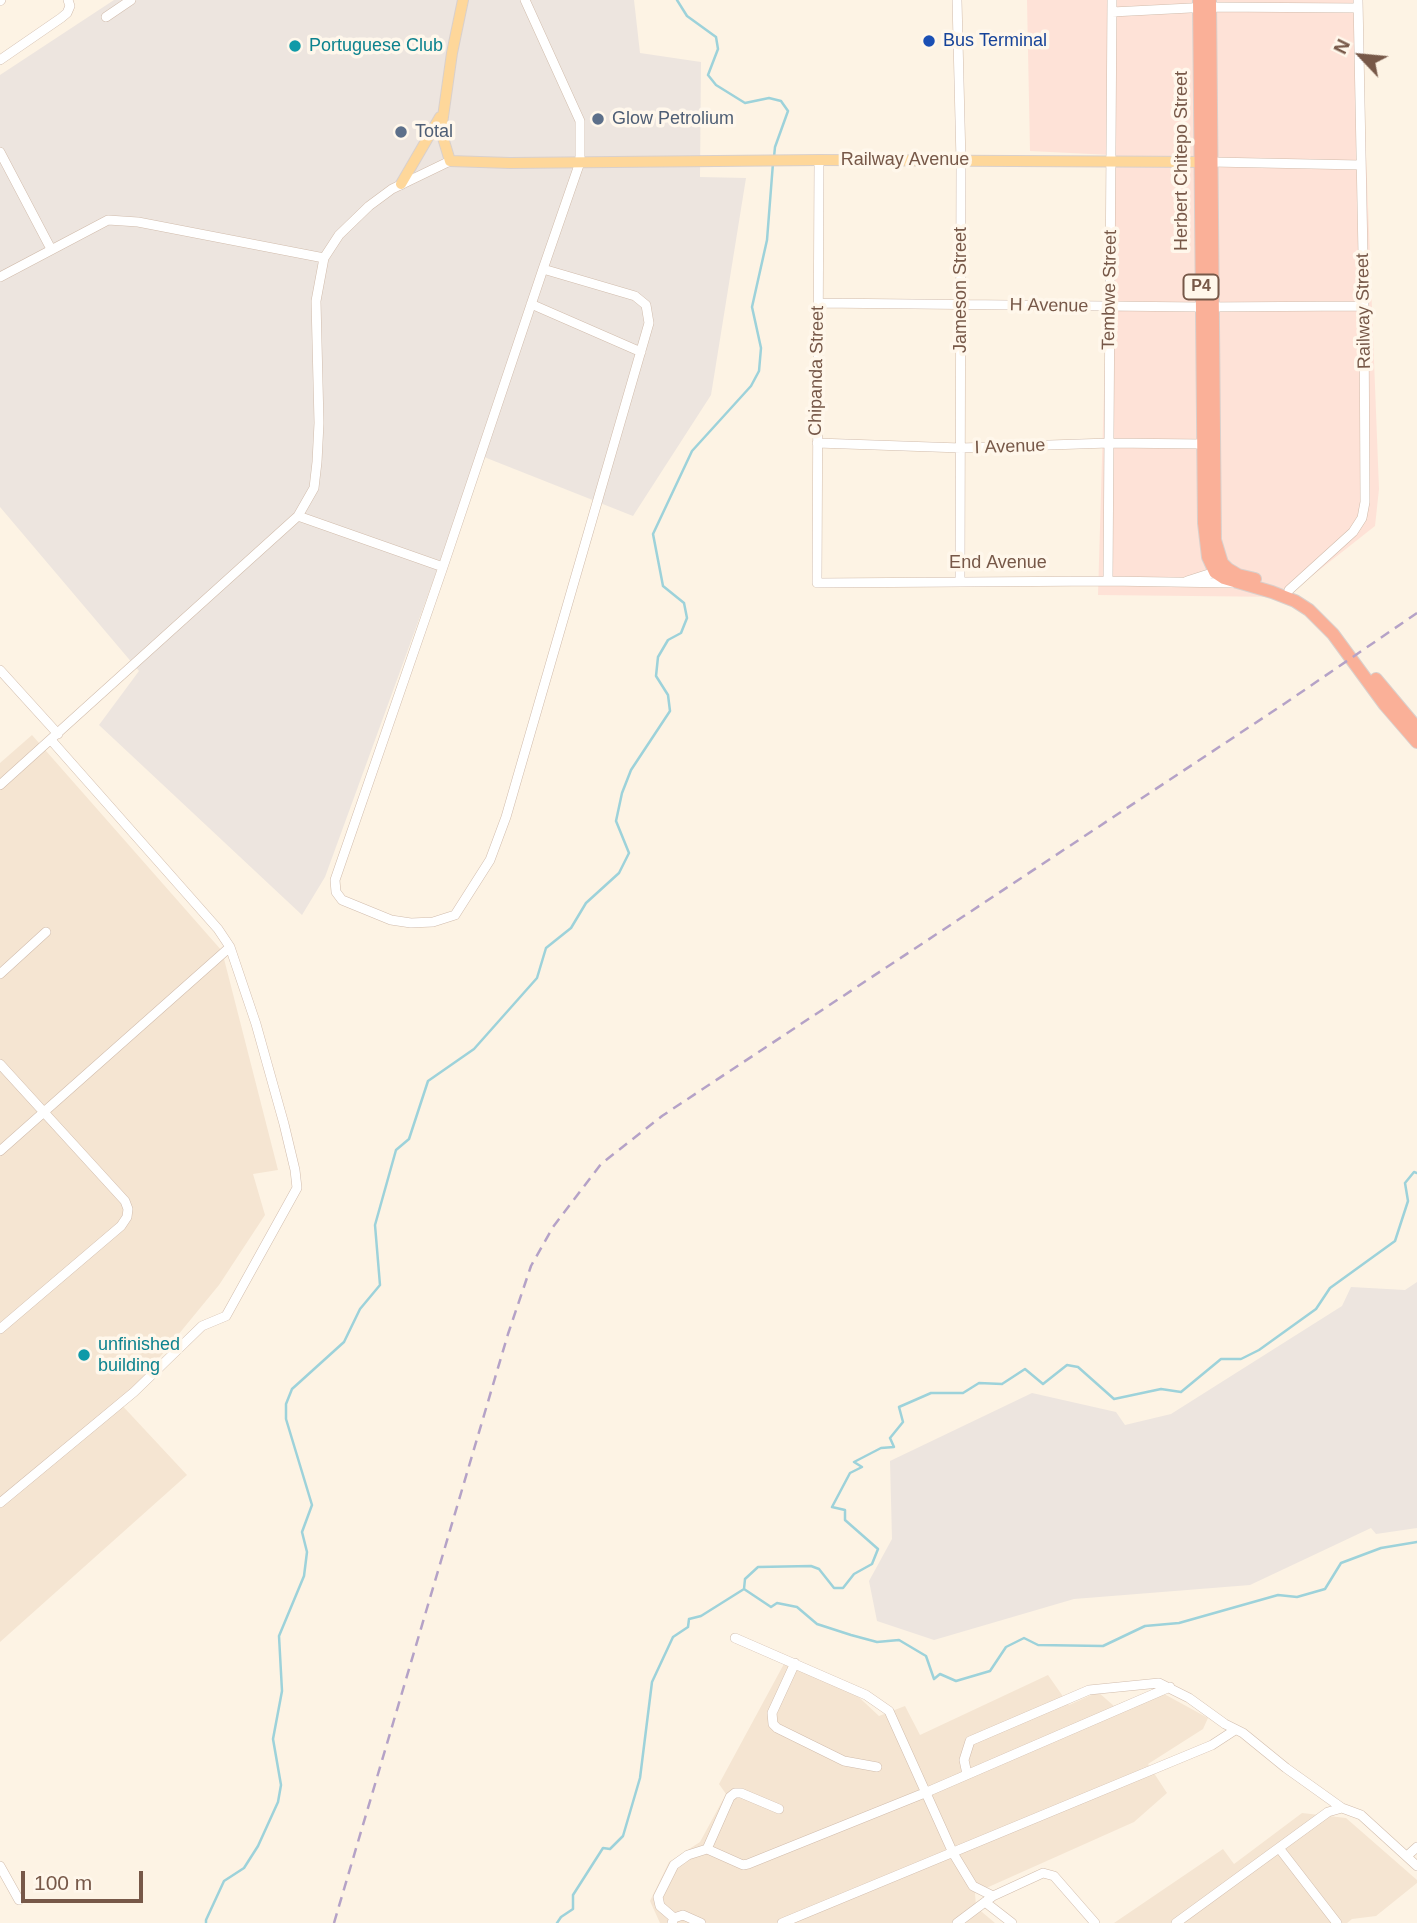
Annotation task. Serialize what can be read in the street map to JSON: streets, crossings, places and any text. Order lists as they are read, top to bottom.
{
  "streets": {
    "highway": ["Herbert Chitepo Street", "P4", "End Avenue"],
    "main road": ["Railway Avenue"],
    "street": [
      "Jameson Street",
      "Tembwe Street",
      "H Avenue",
      "Railway Street",
      "Chipanda Street",
      "I Avenue"
    ]
  },
  "crossings": [
    ["Railway Avenue", "Herbert Chitepo Street"],
    ["Railway Avenue", "Jameson Street"],
    ["Railway Avenue", "Tembwe Street"],
    ["Railway Avenue", "Railway Street"],
    ["Railway Avenue", "Chipanda Street"],
    ["Herbert Chitepo Street", "H Avenue"],
    ["Herbert Chitepo Street", "I Avenue"],
    ["Herbert Chitepo Street", "End Avenue"],
    ["Jameson Street", "H Avenue"],
    ["Jameson Street", "I Avenue"],
    ["Jameson Street", "End Avenue"],
    ["Tembwe Street", "H Avenue"],
    ["Tembwe Street", "I Avenue"],
    ["Tembwe Street", "End Avenue"],
    ["H Avenue", "Railway Street"],
    ["H Avenue", "Chipanda Street"],
    ["Chipanda Street", "I Avenue"],
    ["Chipanda Street", "End Avenue"]
  ],
  "places": [
    "Bus Terminal",
    "Portuguese Club",
    "Glow Petrolium",
    "Total",
    "unfinished building"
  ],
  "scale_bar": "100 m",
  "north": "top left"
}
